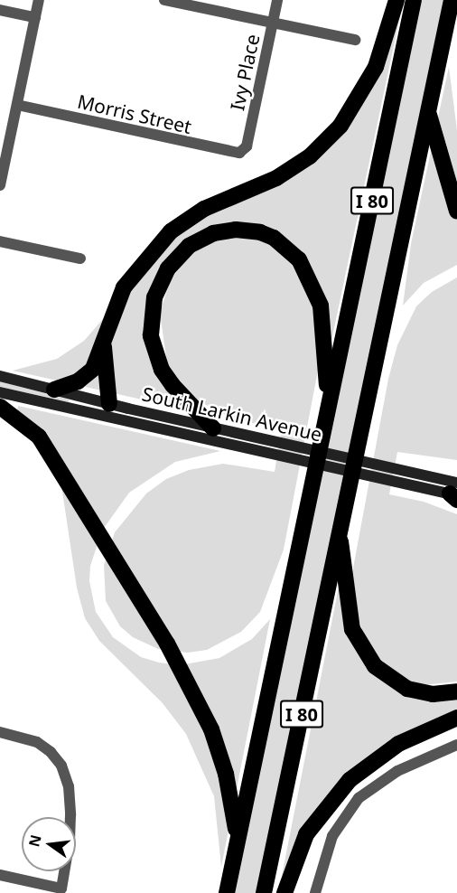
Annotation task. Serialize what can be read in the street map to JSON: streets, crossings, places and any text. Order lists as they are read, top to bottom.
{
  "streets": {
    "highway": ["I 80"],
    "main road": ["South Larkin Avenue"],
    "street": ["Ivy Place", "Morris Street"]
  },
  "crossings": [
    ["Ivy Place", "Morris Street"]
  ],
  "north": "left"
}
